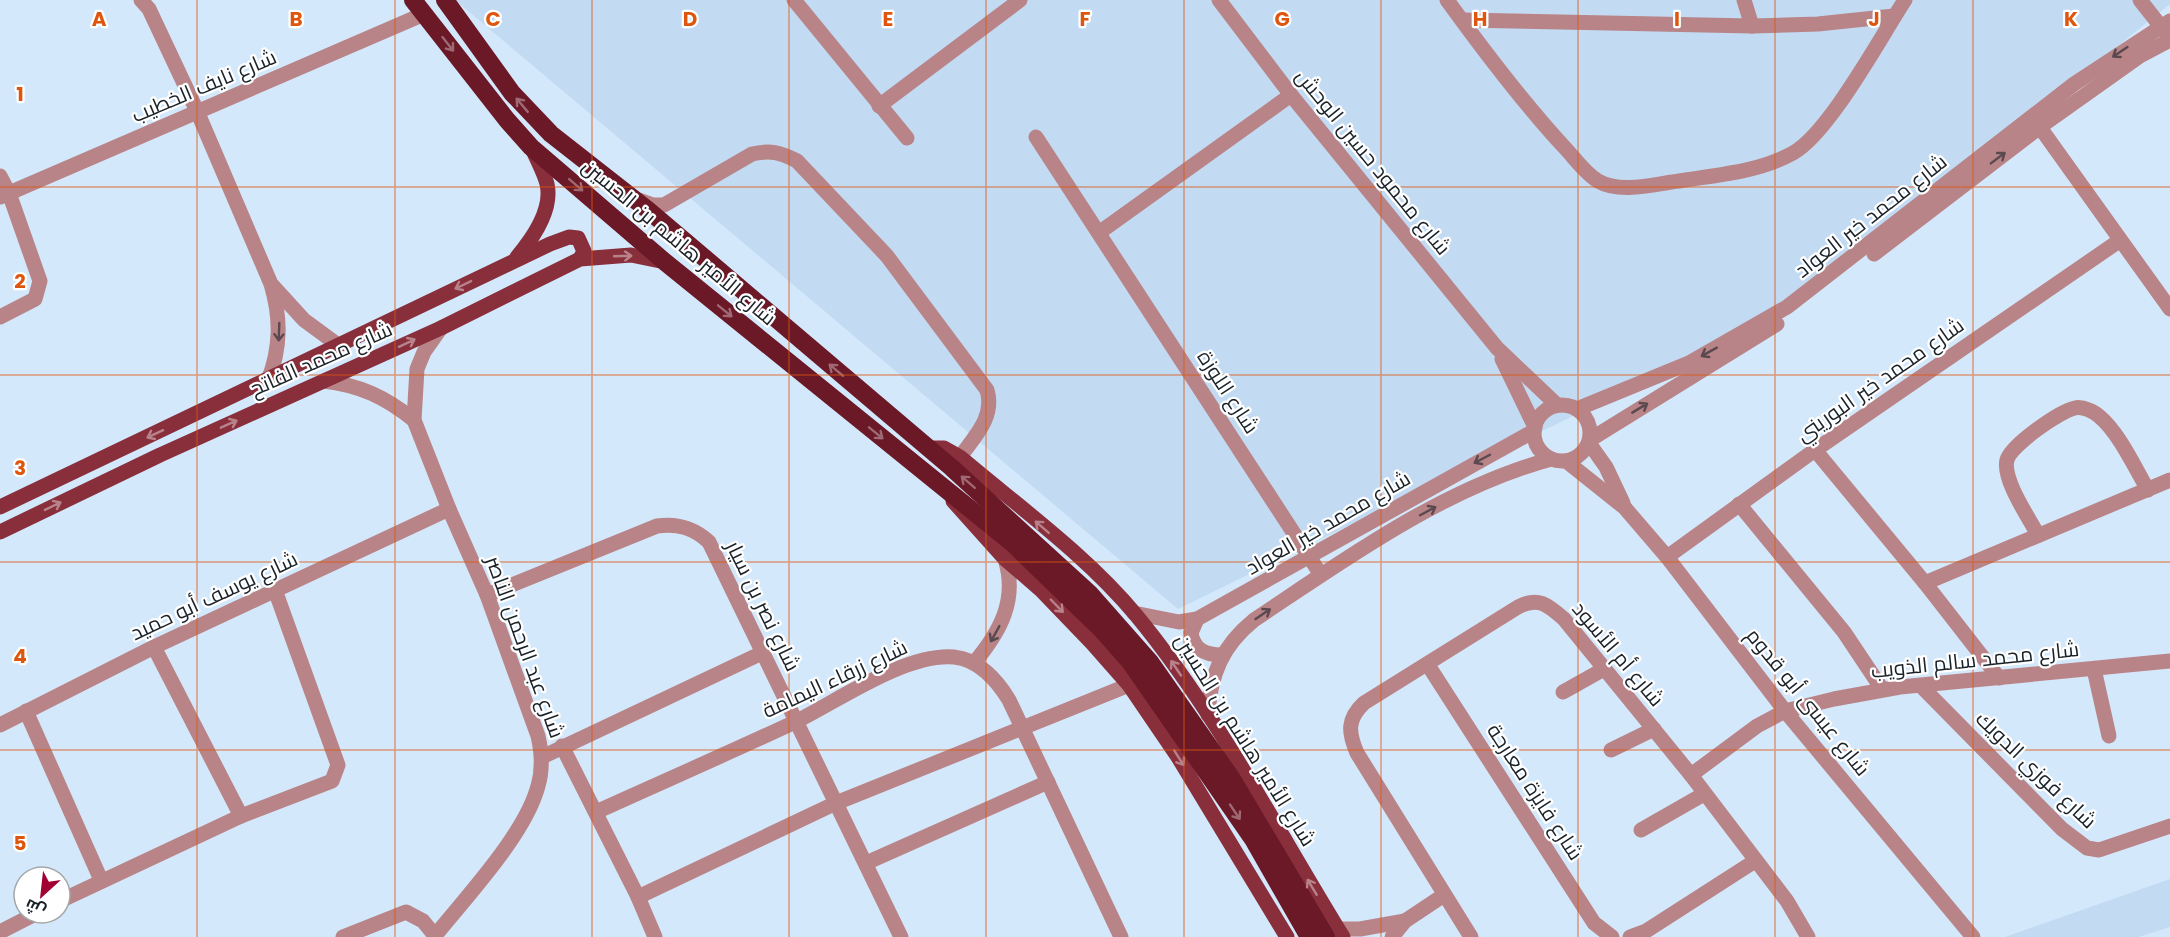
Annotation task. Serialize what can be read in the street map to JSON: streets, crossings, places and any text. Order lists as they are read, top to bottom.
{
  "streets": {
    "highway": ["شارع الأمير هاشم بن الحسين"],
    "main road": ["شارع محمد الفاتح"],
    "street": [
      "شارع نايف الخطيب",
      "شارع محمود حسين الوحش",
      "شارع محمد خير العواد",
      "شارع محمد خير البوريني",
      "شارع اللوزة",
      "شارع يوسف أبو حميد",
      "شارع نصر بن سيار",
      "شارع عبد الرحمن الناصر",
      "شارع أم الأسود",
      "شارع محمد سالم الذويب",
      "شارع زرقاء اليمامة",
      "شارع عيسى أبو قدوم",
      "شارع فوزي الدويك",
      "شارع فايزة معارجة"
    ]
  },
  "crossings": [
    ["شارع نايف الخطيب", "شارع الأمير هاشم بن الحسين"],
    ["شارع محمود حسين الوحش", "شارع محمد خير العواد"],
    ["شارع محمود حسين الوحش", "شارع عيسى أبو قدوم"],
    ["شارع محمد خير العواد", "شارع الأمير هاشم بن الحسين"],
    ["شارع محمد خير العواد", "شارع اللوزة"],
    ["شارع محمد خير العواد", "شارع عيسى أبو قدوم"],
    ["شارع الأمير هاشم بن الحسين", "شارع محمد الفاتح"],
    ["شارع محمد الفاتح", "شارع عبد الرحمن الناصر"],
    ["شارع محمد خير البوريني", "شارع عيسى أبو قدوم"],
    ["شارع يوسف أبو حميد", "شارع عبد الرحمن الناصر"],
    ["شارع نصر بن سيار", "شارع عبد الرحمن الناصر"],
    ["شارع نصر بن سيار", "شارع زرقاء اليمامة"],
    ["شارع أم الأسود", "شارع محمد سالم الذويب"],
    ["شارع أم الأسود", "شارع فايزة معارجة"],
    ["شارع محمد سالم الذويب", "شارع عيسى أبو قدوم"],
    ["شارع محمد سالم الذويب", "شارع فوزي الدويك"]
  ],
  "north": "bottom left",
  "grid": {
    "columns": [
      "A",
      "B",
      "C",
      "D",
      "E",
      "F",
      "G",
      "H",
      "I",
      "J",
      "K"
    ],
    "rows": [
      "1",
      "2",
      "3",
      "4",
      "5"
    ]
  }
}
